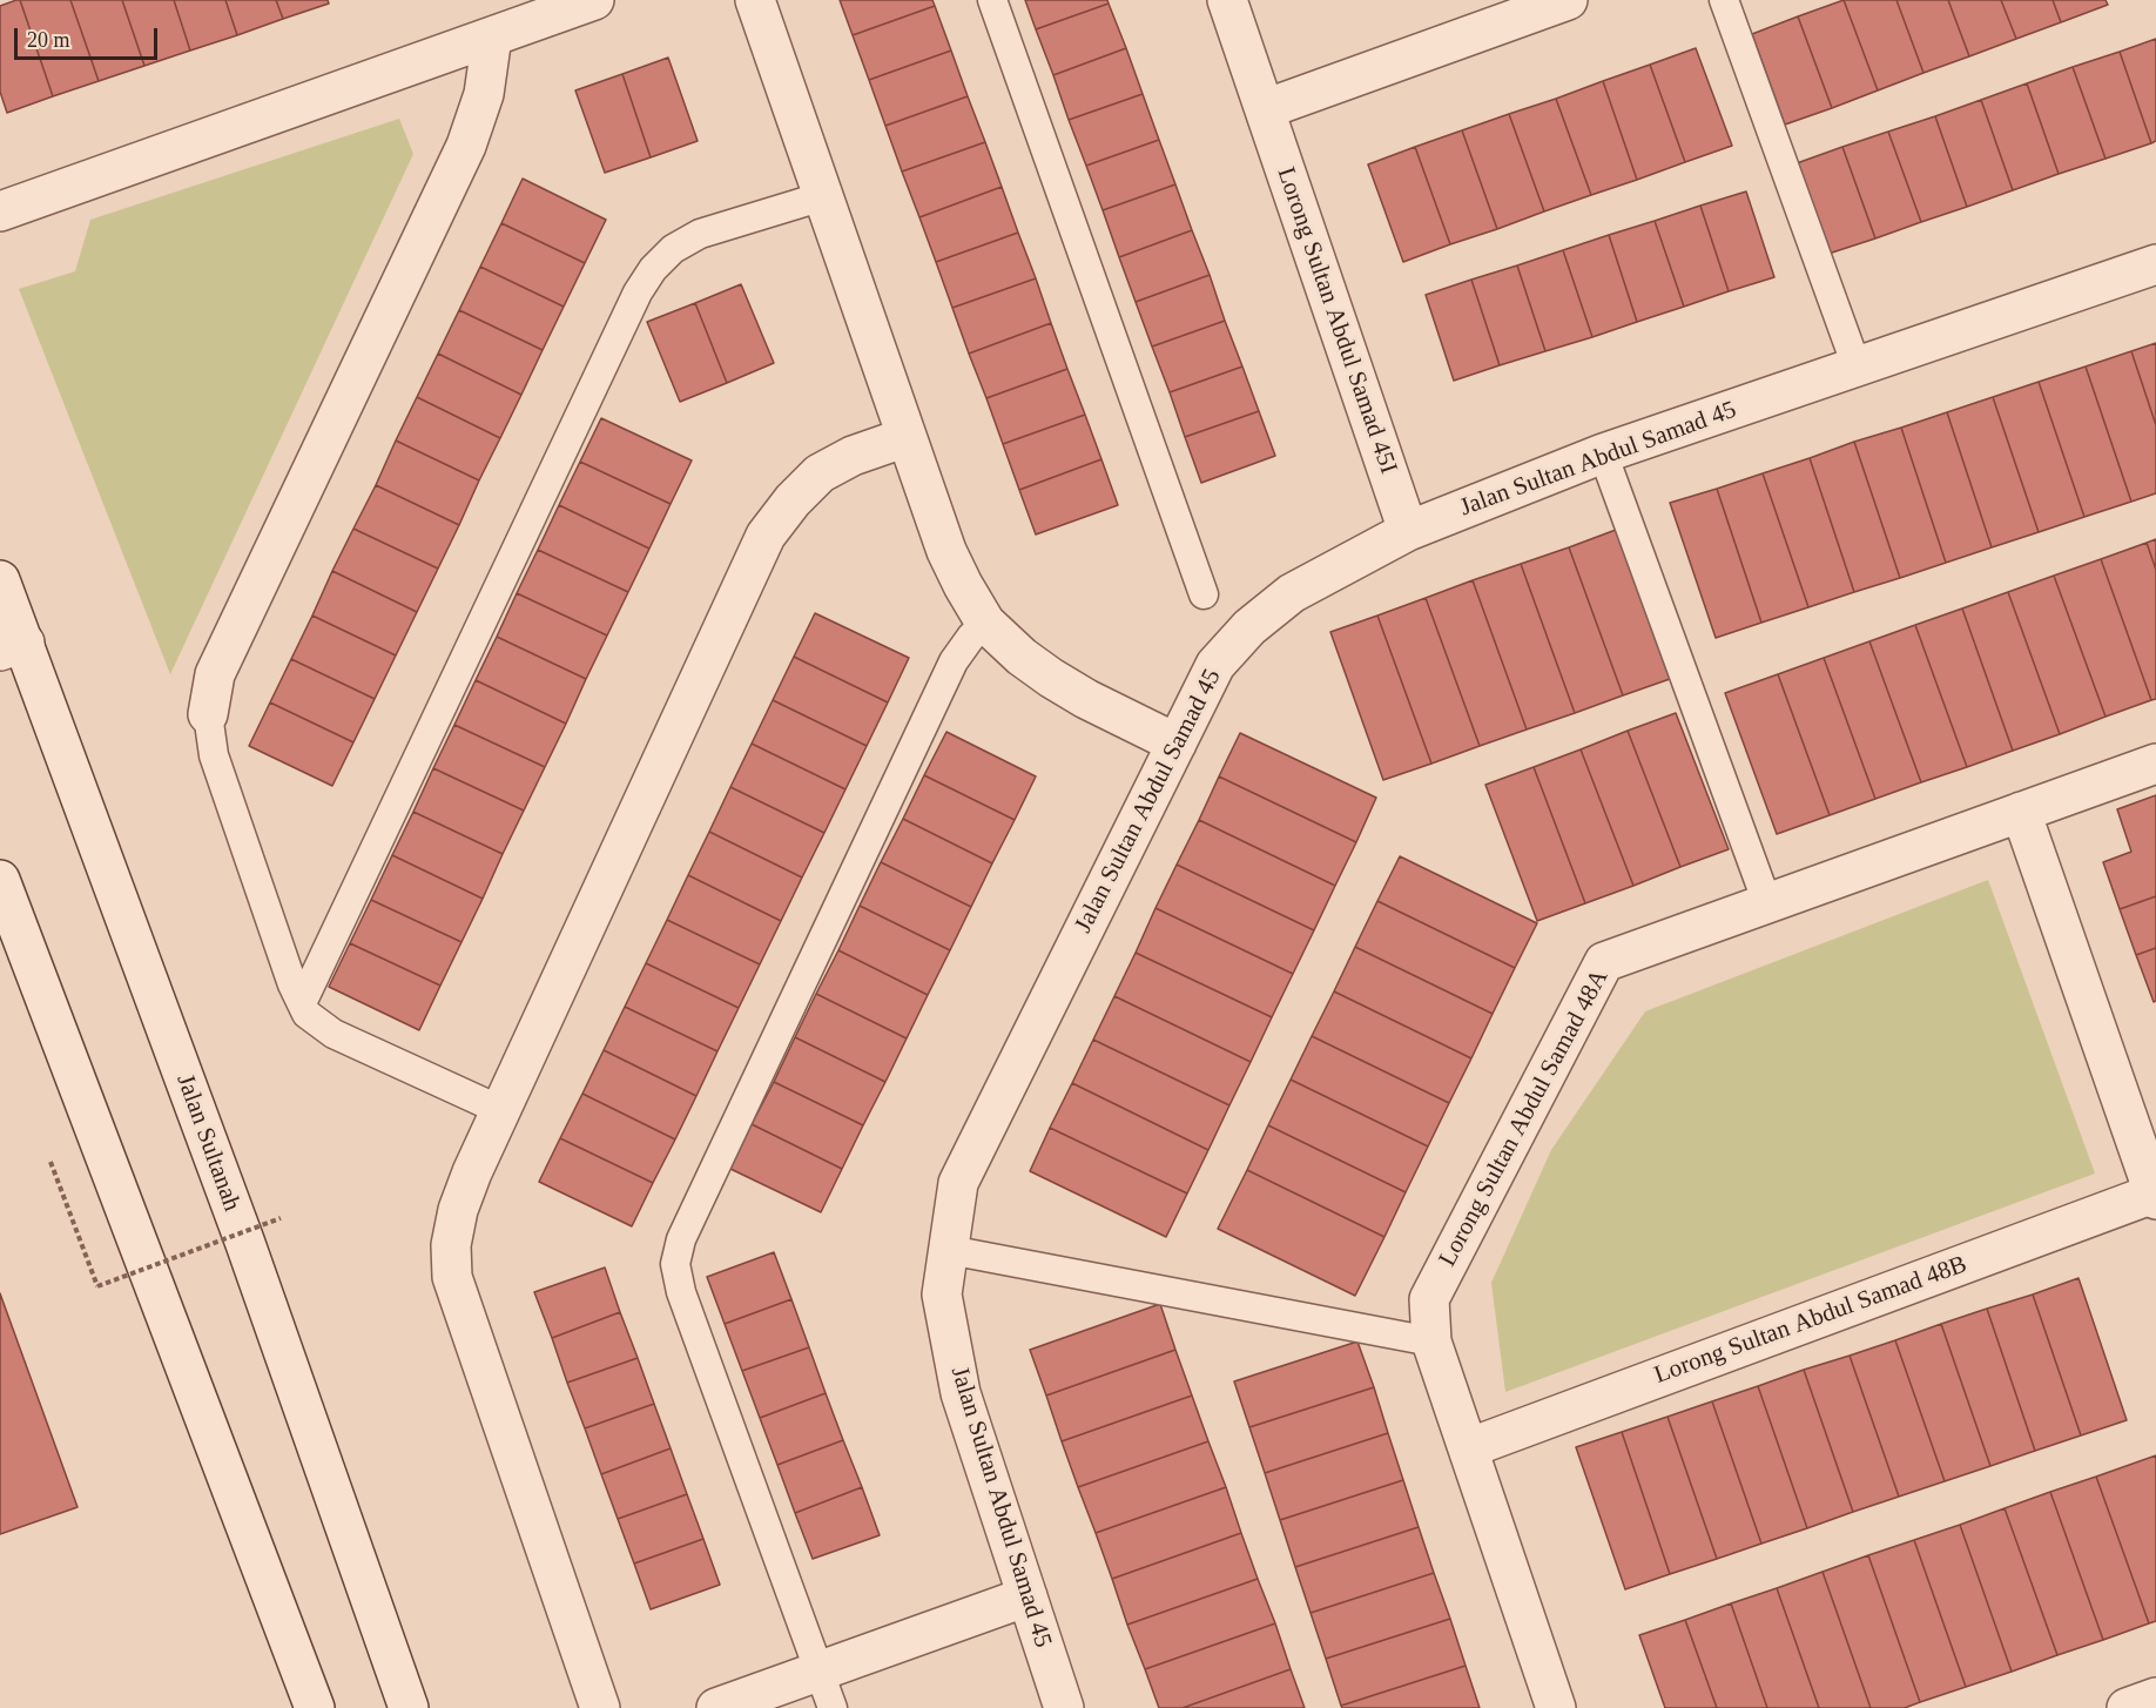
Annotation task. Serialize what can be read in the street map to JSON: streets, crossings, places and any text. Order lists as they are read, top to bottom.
{
  "streets": {
    "street": [
      "Lorong Sultan Abdul Samad 45I",
      "Jalan Sultan Abdul Samad 45",
      "Lorong Sultan Abdul Samad 48A",
      "Jalan Sultanah",
      "Lorong Sultan Abdul Samad 48B"
    ]
  },
  "crossings": [
    ["Lorong Sultan Abdul Samad 45I", "Jalan Sultan Abdul Samad 45"],
    ["Lorong Sultan Abdul Samad 48A", "Lorong Sultan Abdul Samad 48B"]
  ],
  "scale_bar": "20 m"
}
